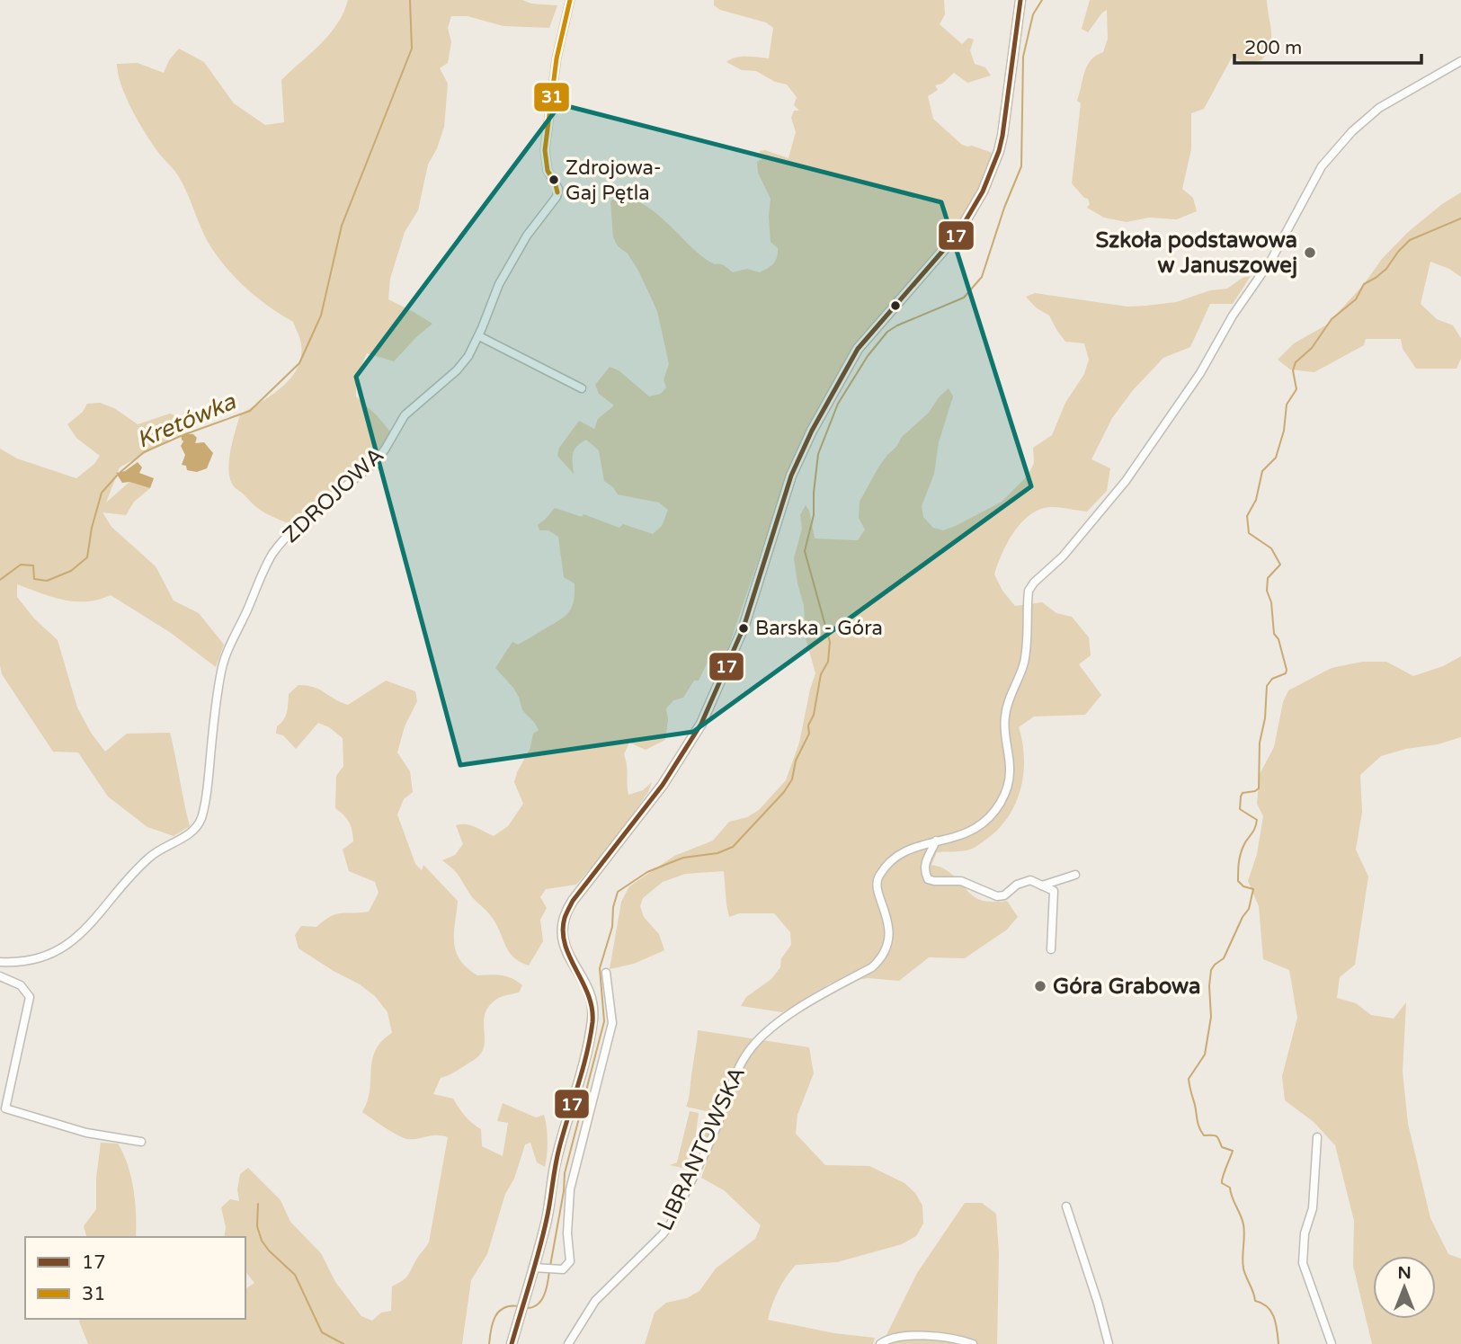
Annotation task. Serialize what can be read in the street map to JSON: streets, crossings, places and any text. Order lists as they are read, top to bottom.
{
  "streets": {
    "street": ["ZDROJOWA", "LIBRANTOWSKA"]
  },
  "water": ["Kretówka"],
  "places": [
    "Zdrojowa- Gaj Pętla",
    "Szkoła podstawowa w Januszowej",
    "Barska - Góra",
    "Góra Grabowa"
  ],
  "lines": ["transit line 17", "transit line 31"],
  "legend": ["17", "31"],
  "scale_bar": "200 m",
  "north": "top"
}
